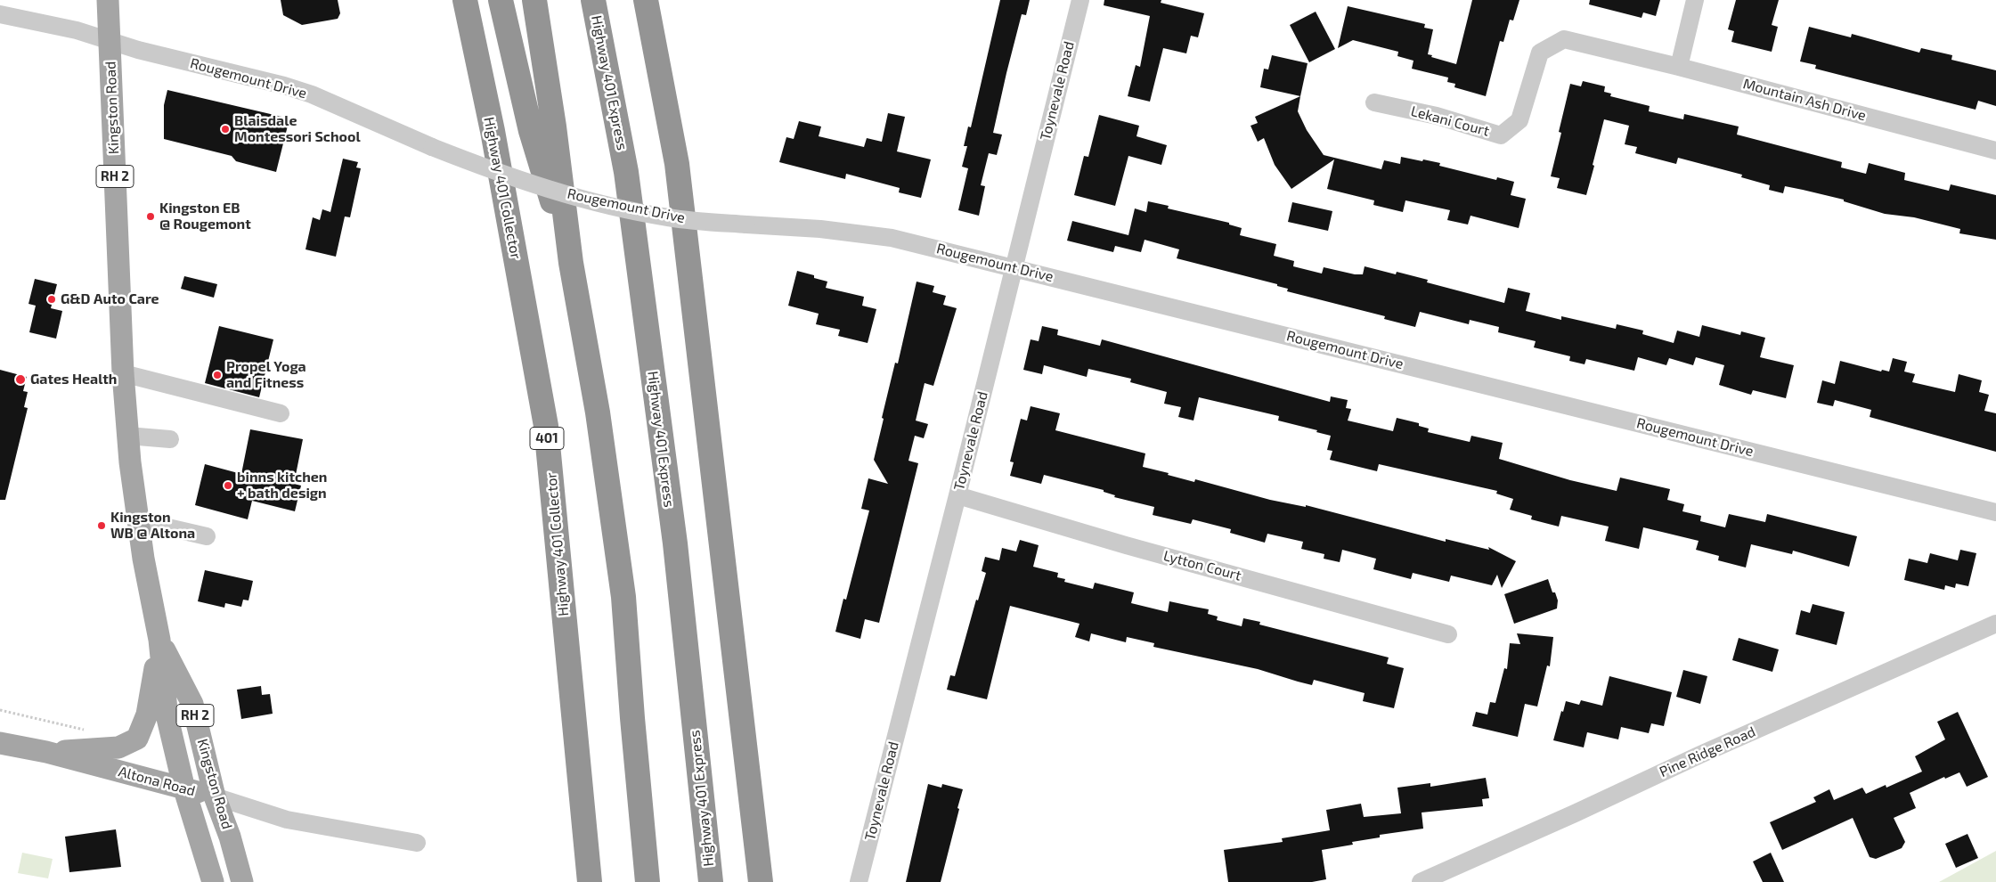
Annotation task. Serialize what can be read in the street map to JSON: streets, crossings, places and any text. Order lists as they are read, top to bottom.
{
  "streets": {
    "highway": ["Highway 401 Express", "Highway 401 Collector", "401"],
    "main road": ["Kingston Road", "RH 2", "Altona Road"],
    "street": [
      "Rougemount Drive",
      "Toynevale Road",
      "Mountain Ash Drive",
      "Lekani Court",
      "Lytton Court",
      "Pine Ridge Road"
    ]
  },
  "crossings": [
    ["Rougemount Drive", "Toynevale Road"],
    ["Rougemount Drive", "Kingston Road"],
    ["Toynevale Road", "Lytton Court"],
    ["Mountain Ash Drive", "Lekani Court"],
    ["Kingston Road", "Altona Road"]
  ],
  "places": [
    "Blaisdale Montessori School",
    "Kingston EB @ Rougemont",
    "G&D Auto Care",
    "Propel Yoga and Fitness",
    "Gates Health",
    "binns kitchen + bath design",
    "Kingston WB @ Altona"
  ]
}
